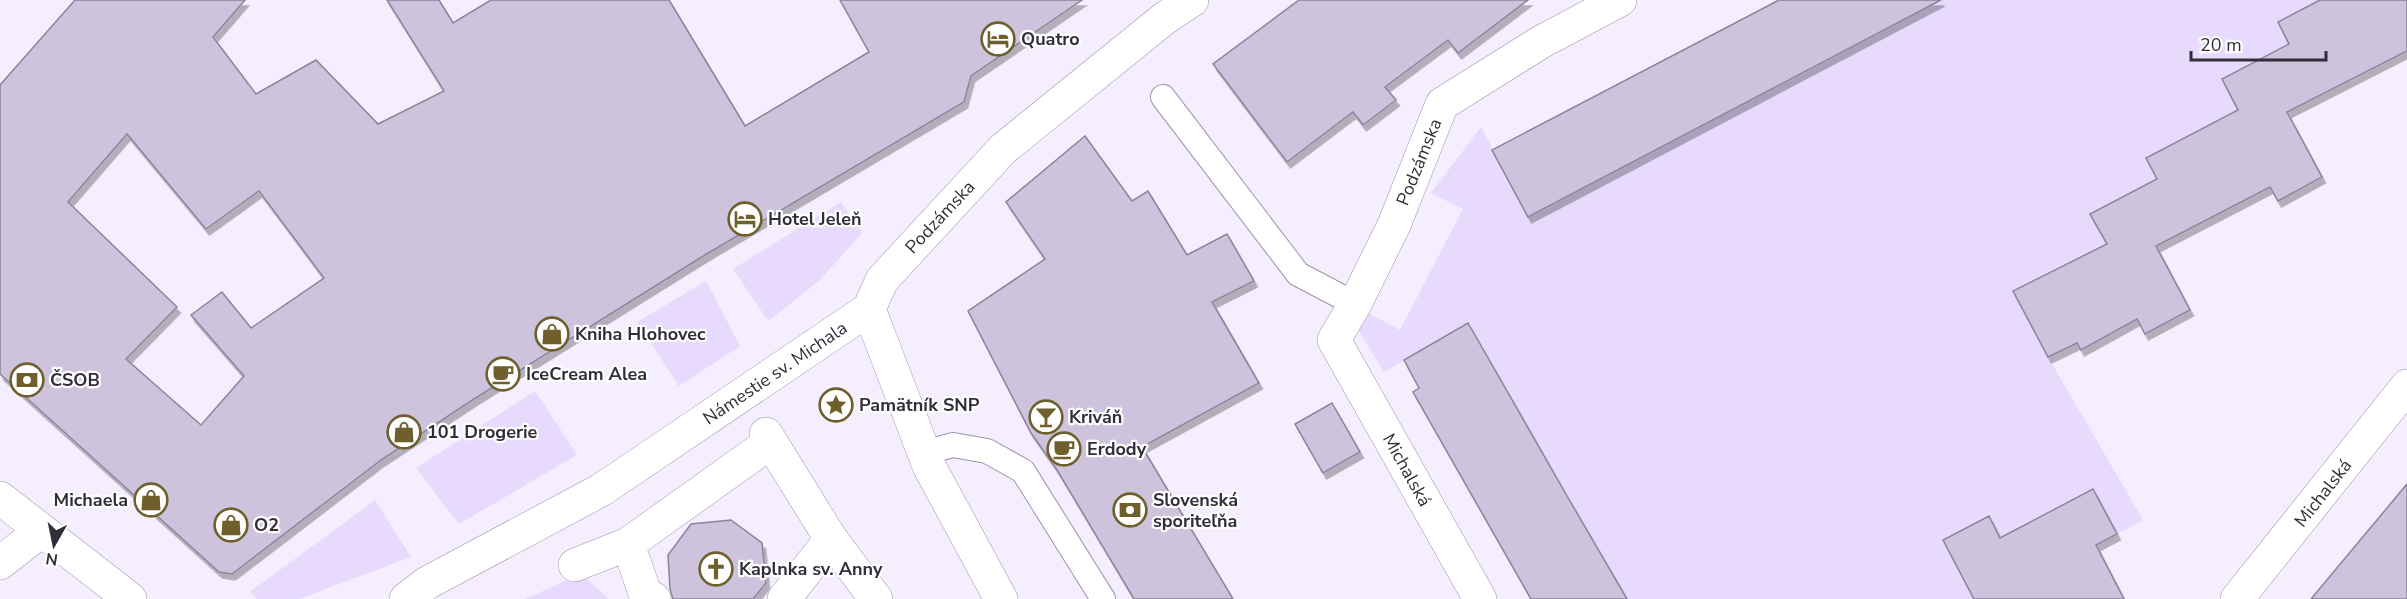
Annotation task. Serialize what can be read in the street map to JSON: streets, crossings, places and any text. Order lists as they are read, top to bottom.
{
  "streets": {
    "street": ["Podzámska", "Námestie sv. Michala", "Michalská"]
  },
  "crossings": [
    ["Podzámska", "Námestie sv. Michala"],
    ["Podzámska", "Michalská"]
  ],
  "places": {
    "hotel": ["Quatro", "Hotel Jeleň"],
    "shop": [
      "Kniha Hlohovec",
      "101 Drogerie",
      "Michaela",
      "O2"
    ],
    "cafe": ["IceCream Alea", "Erdody"],
    "bank": ["ČSOB", "Slovenská sporiteľňa"],
    "place": ["Pamätník SNP"],
    "bar": ["Kriváň"],
    "church": ["Kaplnka sv. Anny"]
  },
  "scale_bar": "20 m",
  "north": "bottom"
}
